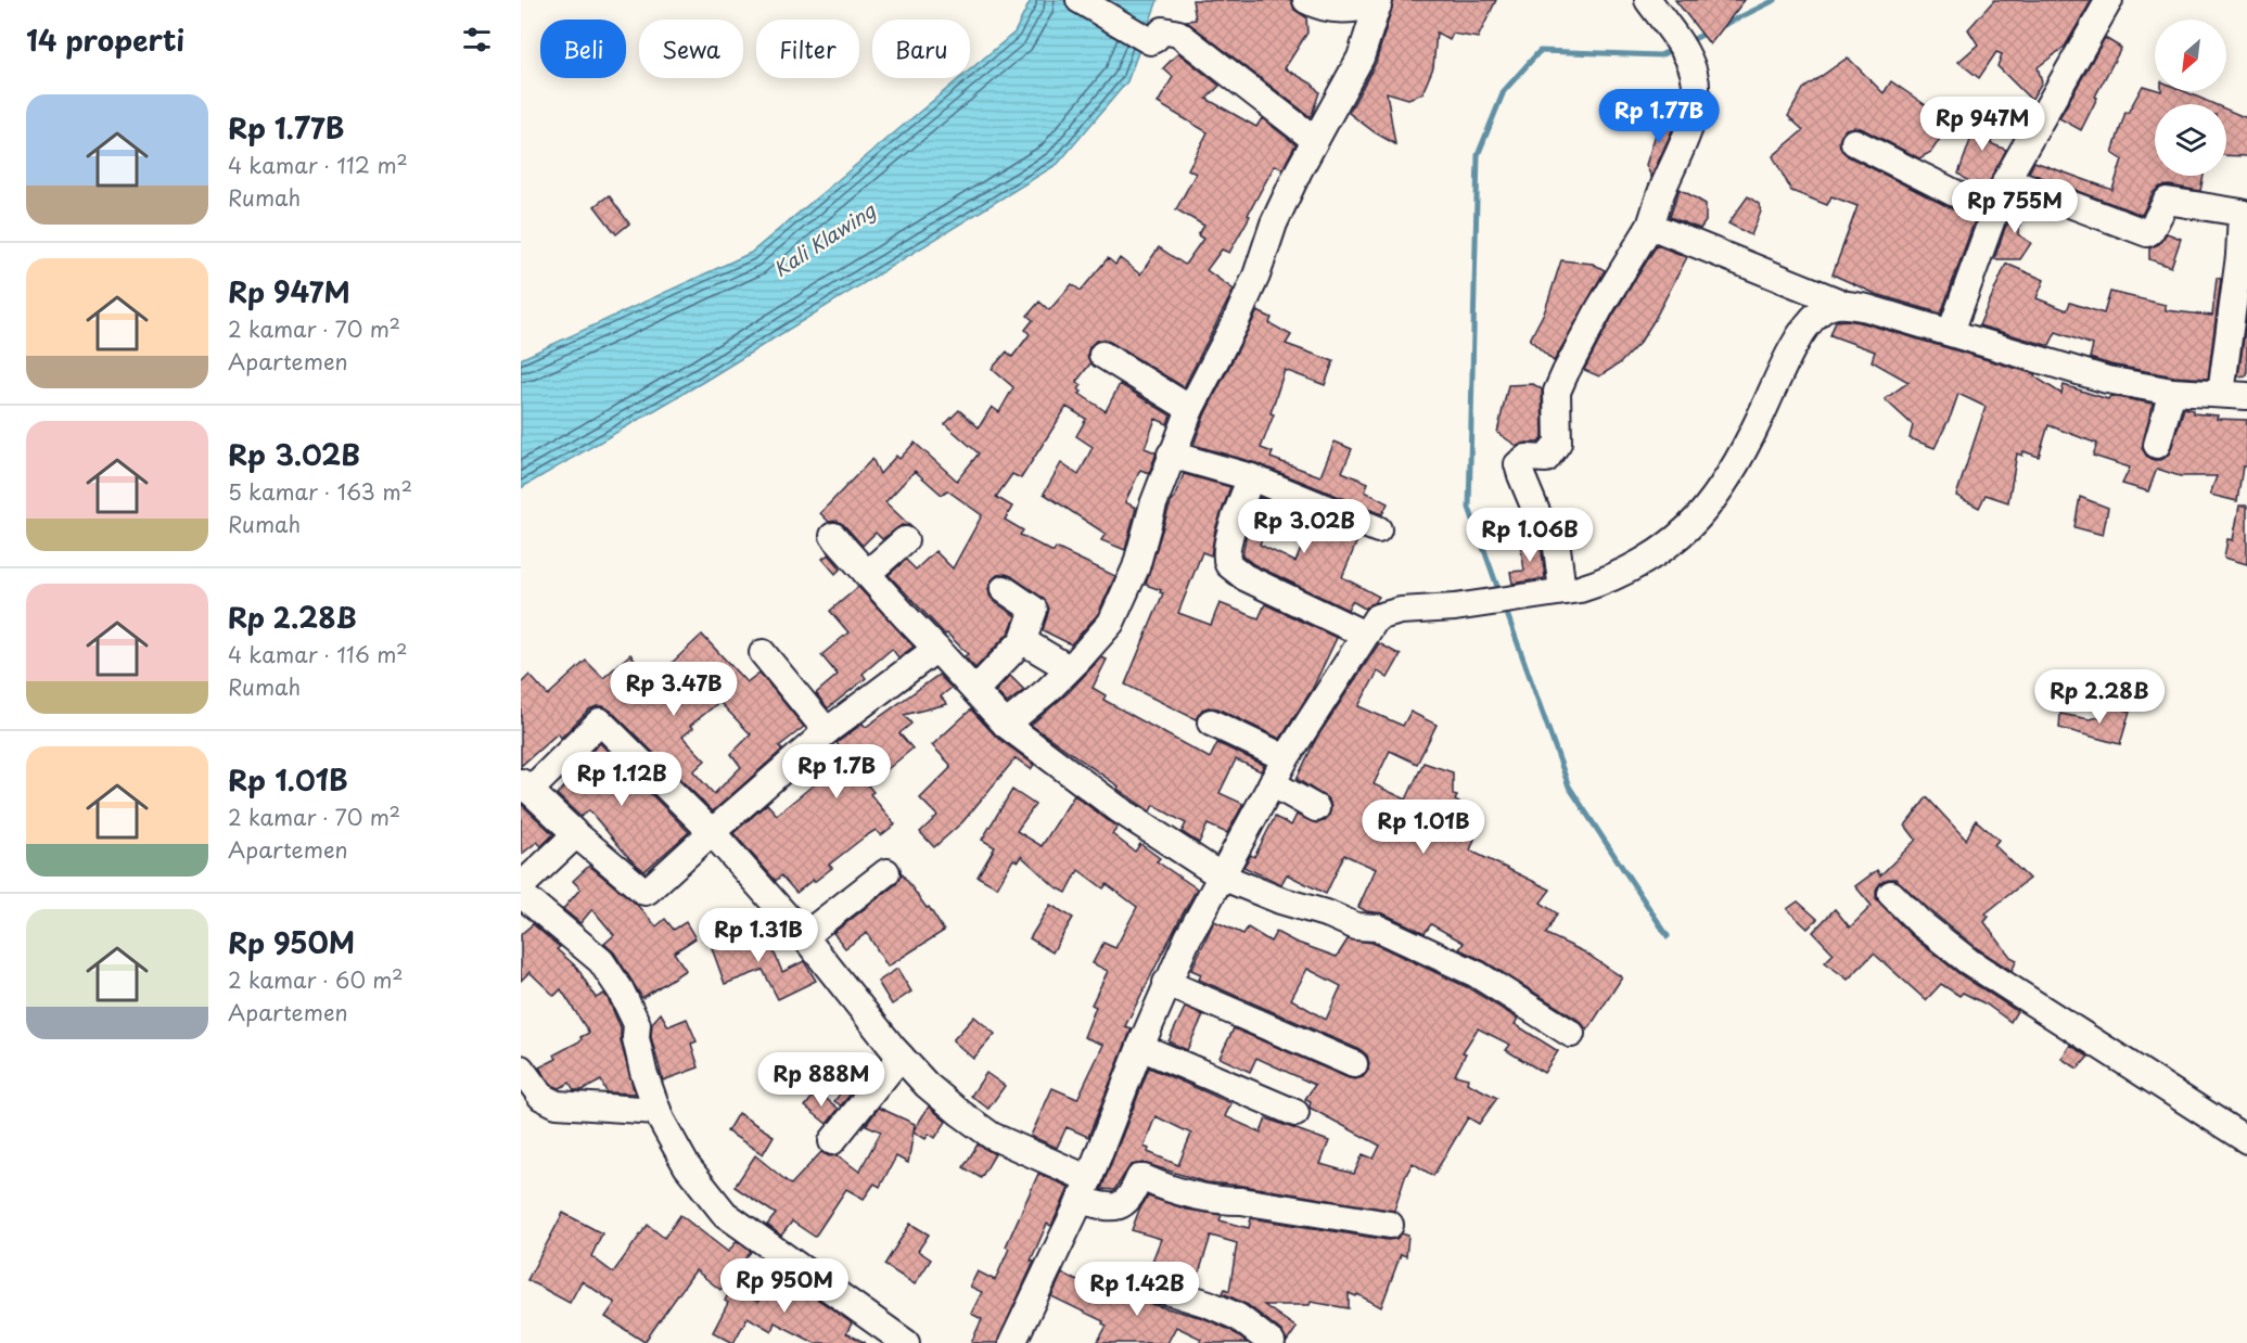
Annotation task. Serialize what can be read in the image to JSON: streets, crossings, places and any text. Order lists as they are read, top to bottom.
{
  "water": ["Kali Klawing"],
  "north": "bottom left",
  "page": {
    "heading": "14 properti",
    "chip": [
      "Beli",
      "Sewa",
      "Filter",
      "Baru"
    ],
    "list": [
      {
        "name": "Rp 1.77B",
        "note": "4 kamar · 112 m² · Rumah"
      },
      {
        "name": "Rp 947M",
        "note": "2 kamar · 70 m² · Apartemen"
      },
      {
        "name": "Rp 3.02B",
        "note": "5 kamar · 163 m² · Rumah"
      },
      {
        "name": "Rp 2.28B",
        "note": "4 kamar · 116 m² · Rumah"
      },
      {
        "name": "Rp 1.01B",
        "note": "2 kamar · 70 m² · Apartemen"
      },
      {
        "name": "Rp 950M",
        "note": "2 kamar · 60 m² · Apartemen"
      }
    ],
    "price": [
      "Rp 1.77B",
      "Rp 947M",
      "Rp 755M",
      "Rp 3.02B",
      "Rp 1.06B",
      "Rp 3.47B",
      "Rp 2.28B",
      "Rp 1.7B",
      "Rp 1.12B",
      "Rp 1.01B",
      "Rp 1.31B",
      "Rp 888M",
      "Rp 950M",
      "Rp 1.42B"
    ]
  }
}
